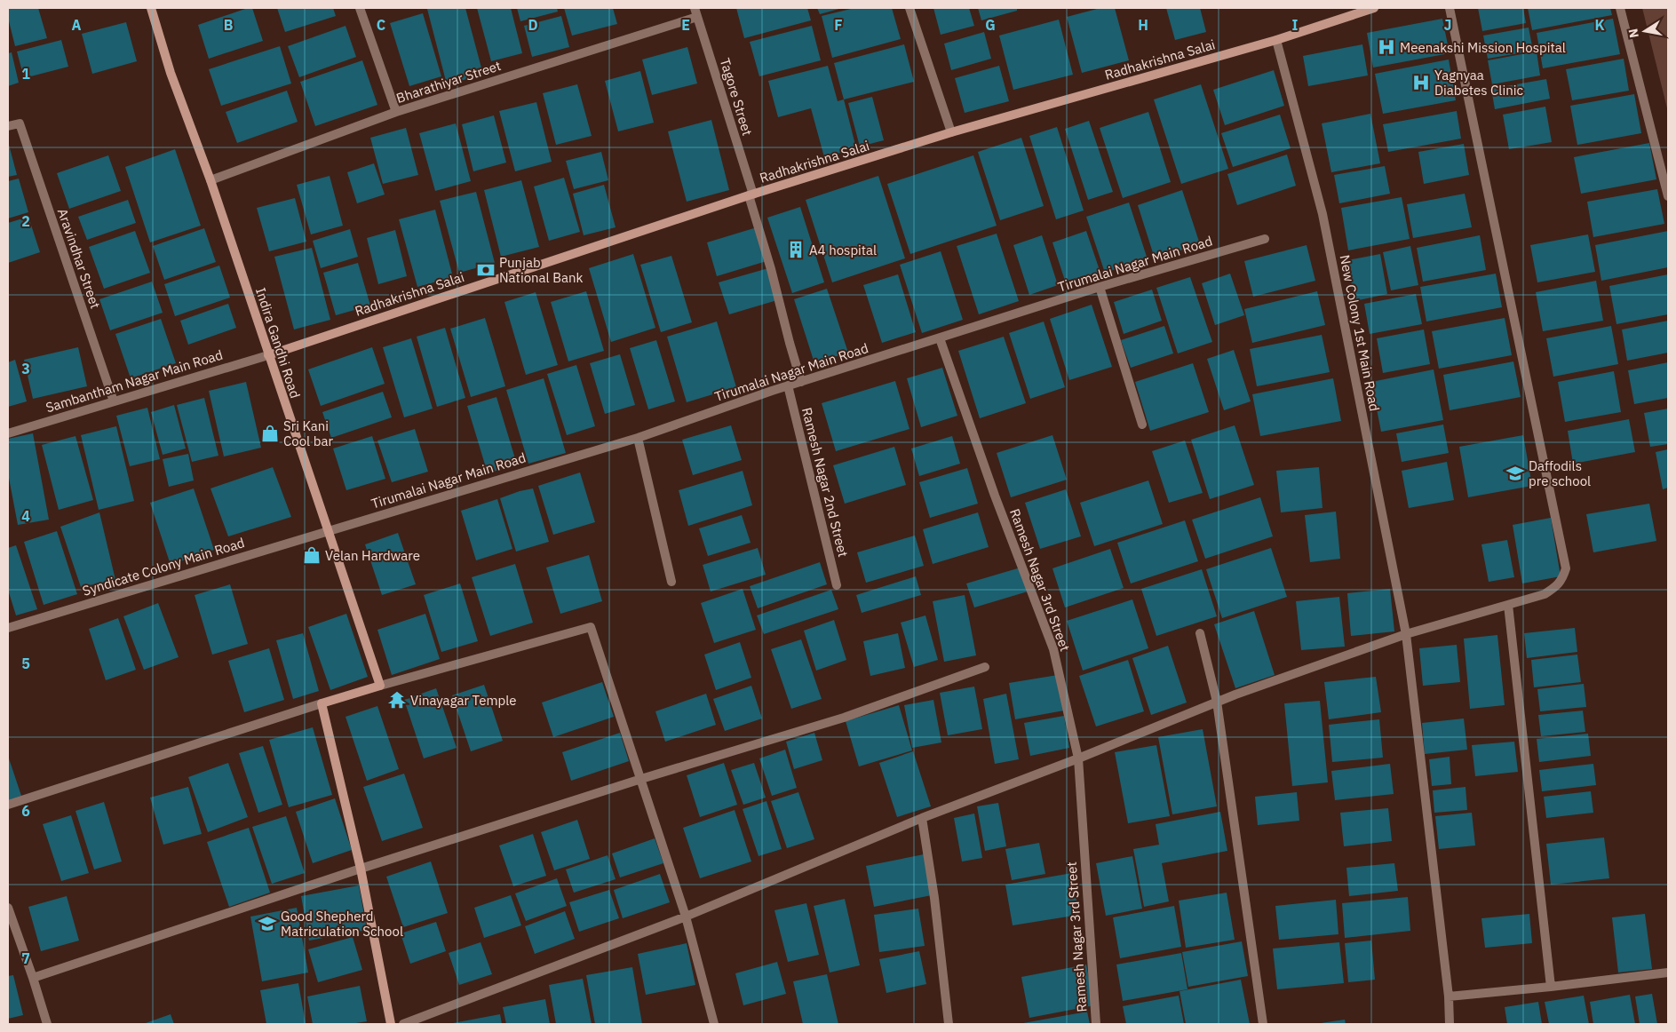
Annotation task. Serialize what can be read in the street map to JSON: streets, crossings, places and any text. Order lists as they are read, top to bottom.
{
  "streets": {
    "street": [
      "Radhakrishna Salai",
      "Bharathiyar Street",
      "Tagore Street",
      "Aravindhar Street",
      "Tirumalai Nagar Main Road",
      "New Colony 1st Main Road",
      "Indira Gandhi Road",
      "Sambantham Nagar Main Road",
      "Ramesh Nagar 2nd Street",
      "Syndicate Colony Main Road",
      "Ramesh Nagar 3rd Street"
    ]
  },
  "crossings": [
    ["Radhakrishna Salai", "Tagore Street"],
    ["Radhakrishna Salai", "New Colony 1st Main Road"],
    ["Radhakrishna Salai", "Indira Gandhi Road"],
    ["Radhakrishna Salai", "Sambantham Nagar Main Road"],
    ["Bharathiyar Street", "Tagore Street"],
    ["Bharathiyar Street", "Indira Gandhi Road"],
    ["Tagore Street", "Tirumalai Nagar Main Road"],
    ["Aravindhar Street", "Sambantham Nagar Main Road"],
    ["Tirumalai Nagar Main Road", "Indira Gandhi Road"],
    ["Tirumalai Nagar Main Road", "Ramesh Nagar 2nd Street"],
    ["Tirumalai Nagar Main Road", "Syndicate Colony Main Road"],
    ["Tirumalai Nagar Main Road", "Ramesh Nagar 3rd Street"],
    ["Indira Gandhi Road", "Sambantham Nagar Main Road"],
    ["Indira Gandhi Road", "Syndicate Colony Main Road"]
  ],
  "places": {
    "hospital": ["Meenakshi Mission Hospital", "Yagnyaa Diabetes Clinic"],
    "building": ["A4 hospital"],
    "bank": ["Punjab National Bank"],
    "shop": ["Sri Kani Cool bar", "Velan Hardware"],
    "school or university": ["Daffodils pre school", "Good Shepherd Matriculation School"],
    "temple": ["Vinayagar Temple"]
  },
  "north": "left",
  "grid": {
    "columns": [
      "A",
      "B",
      "C",
      "D",
      "E",
      "F",
      "G",
      "H",
      "I",
      "J",
      "K"
    ],
    "rows": [
      "1",
      "2",
      "3",
      "4",
      "5",
      "6",
      "7"
    ]
  }
}
